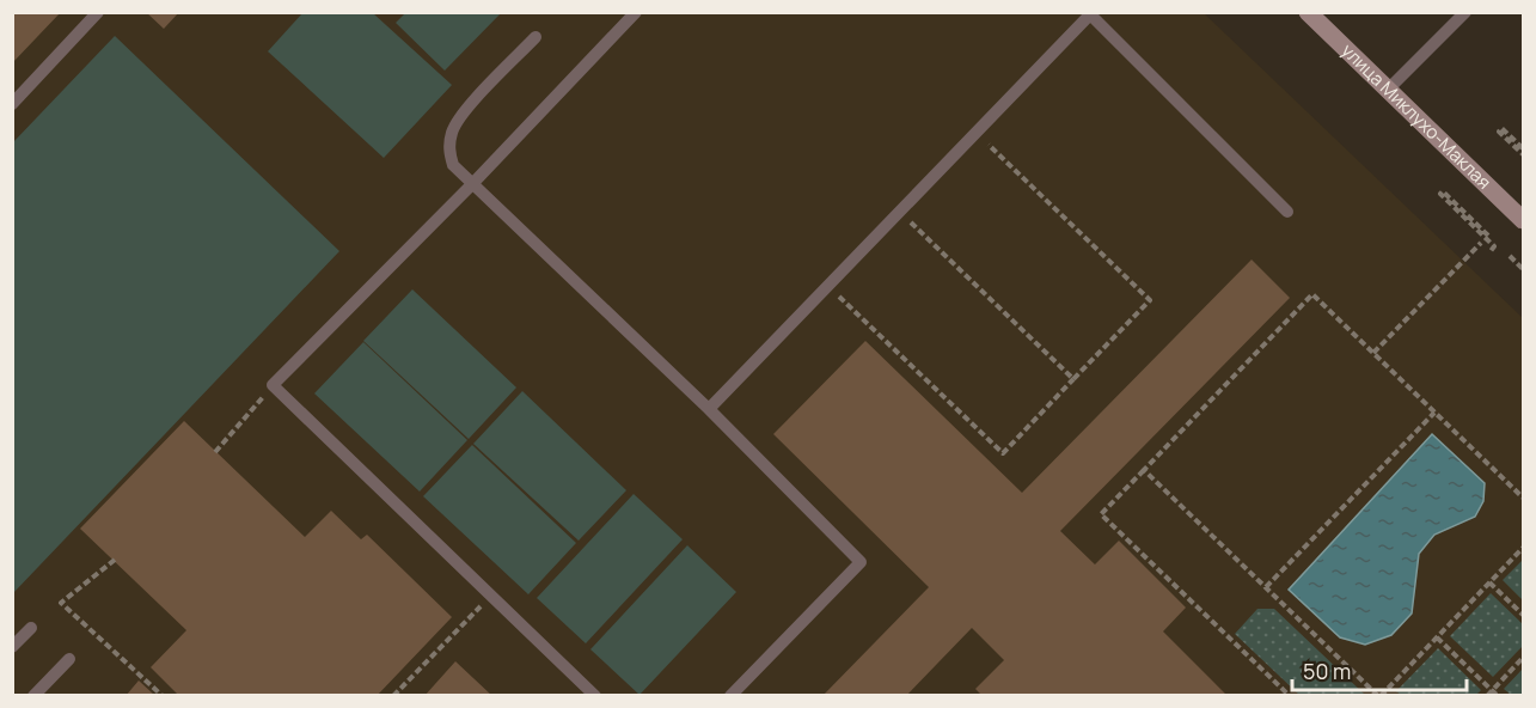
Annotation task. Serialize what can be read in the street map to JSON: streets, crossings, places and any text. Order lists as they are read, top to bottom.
{
  "streets": {
    "main road": ["улица Миклухо-Маклая"]
  },
  "scale_bar": "50 m"
}
